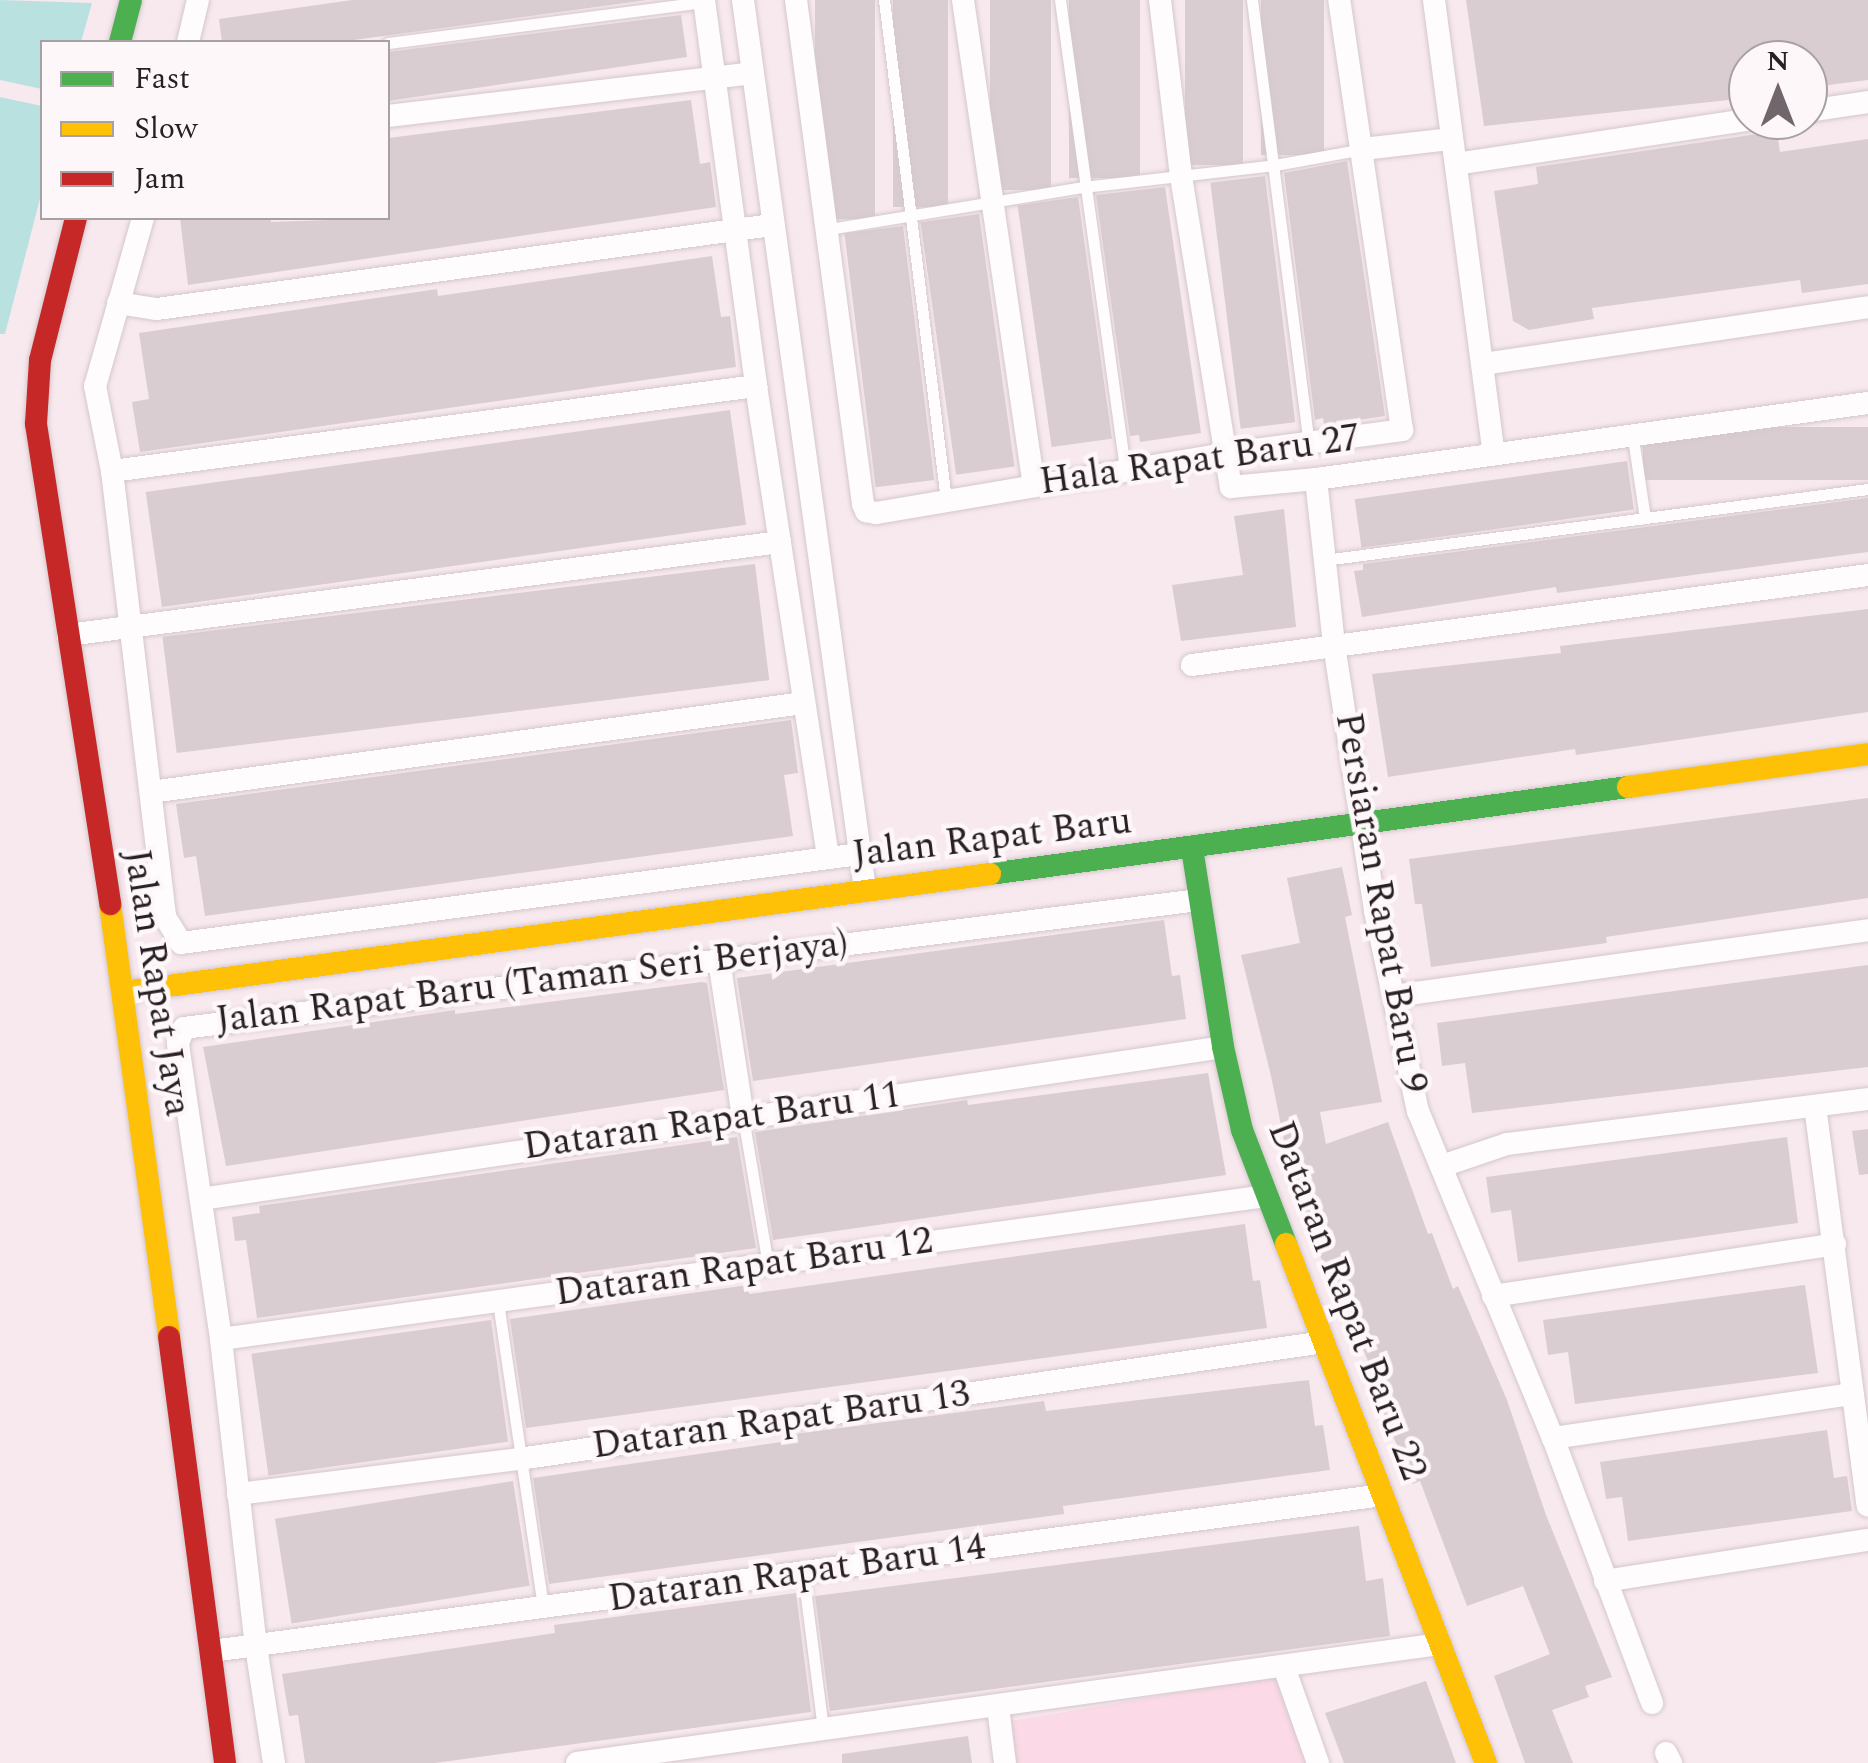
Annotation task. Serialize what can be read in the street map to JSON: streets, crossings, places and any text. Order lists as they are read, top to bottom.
{
  "streets": {
    "street": [
      "Hala Rapat Baru 27",
      "Jalan Rapat Baru",
      "Persiaran Rapat Baru 9",
      "Jalan Rapat Jaya",
      "Jalan Rapat Baru (Taman Seri Berjaya)",
      "Dataran Rapat Baru 11",
      "Dataran Rapat Baru 12",
      "Dataran Rapat Baru 22",
      "Dataran Rapat Baru 13",
      "Dataran Rapat Baru 14"
    ]
  },
  "crossings": [
    ["Jalan Rapat Baru", "Persiaran Rapat Baru 9"],
    ["Jalan Rapat Baru", "Jalan Rapat Jaya"],
    ["Jalan Rapat Baru", "Dataran Rapat Baru 22"],
    ["Jalan Rapat Jaya", "Dataran Rapat Baru 14"],
    ["Jalan Rapat Baru (Taman Seri Berjaya)", "Dataran Rapat Baru 11"],
    ["Jalan Rapat Baru (Taman Seri Berjaya)", "Dataran Rapat Baru 12"],
    ["Jalan Rapat Baru (Taman Seri Berjaya)", "Dataran Rapat Baru 22"],
    ["Jalan Rapat Baru (Taman Seri Berjaya)", "Dataran Rapat Baru 13"],
    ["Jalan Rapat Baru (Taman Seri Berjaya)", "Dataran Rapat Baru 14"],
    ["Dataran Rapat Baru 11", "Dataran Rapat Baru 22"],
    ["Dataran Rapat Baru 12", "Dataran Rapat Baru 22"],
    ["Dataran Rapat Baru 22", "Dataran Rapat Baru 13"],
    ["Dataran Rapat Baru 22", "Dataran Rapat Baru 14"]
  ],
  "legend": ["Fast", "Slow", "Jam"],
  "north": "top"
}
